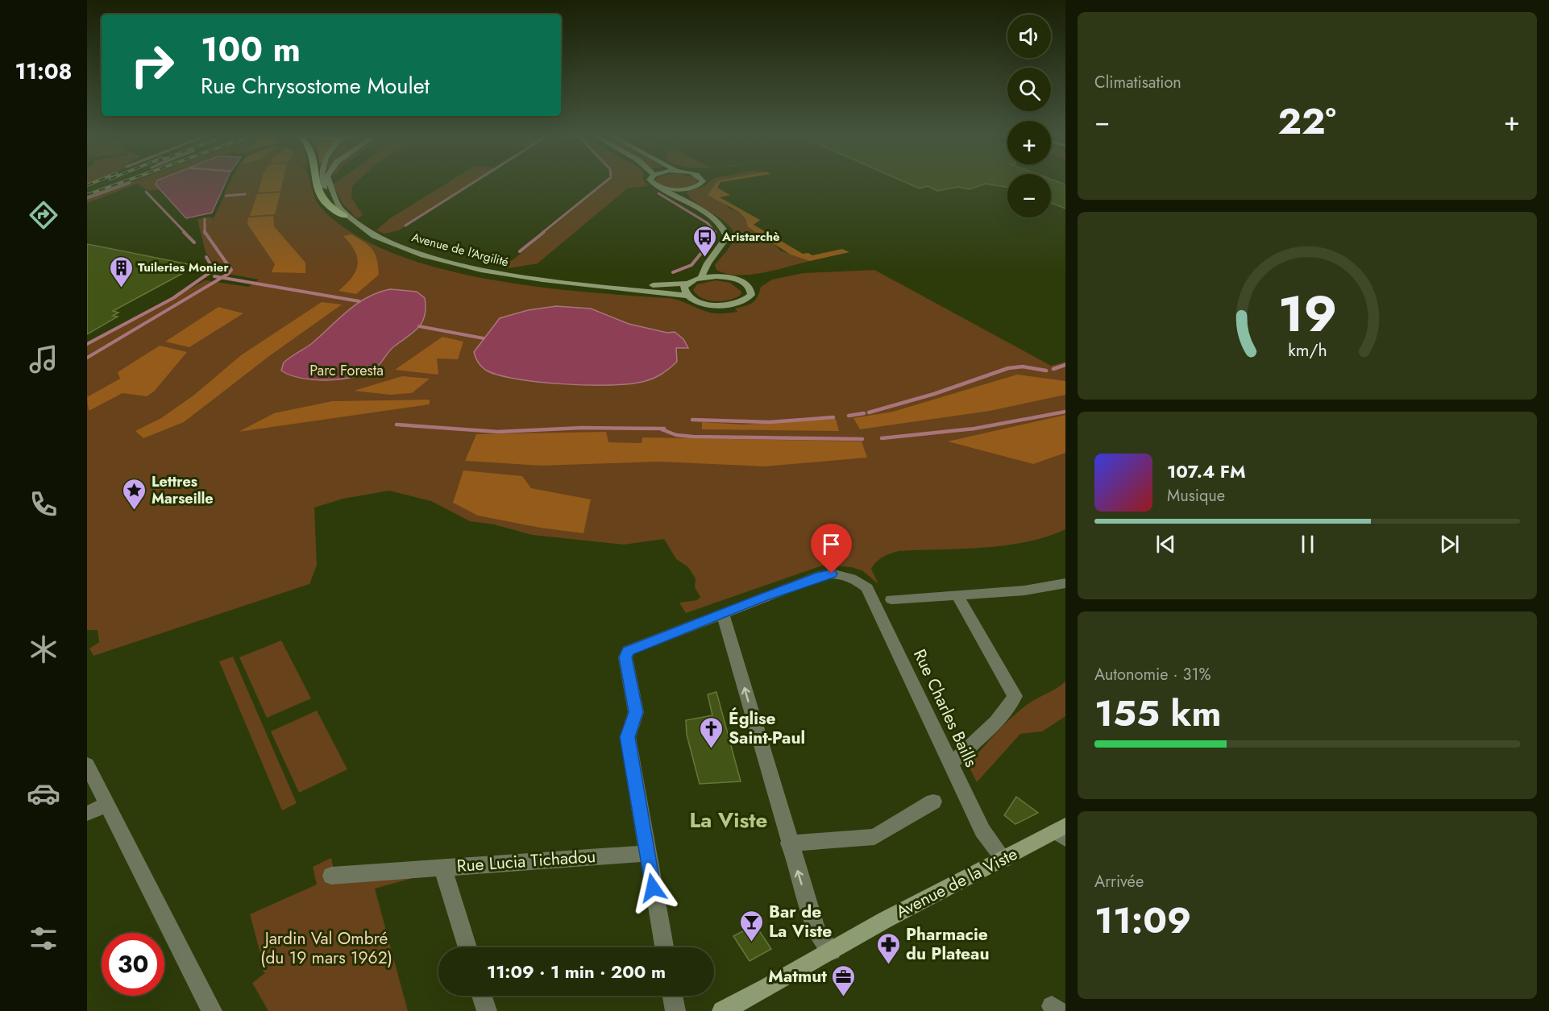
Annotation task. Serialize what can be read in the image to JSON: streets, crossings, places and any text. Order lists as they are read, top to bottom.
{
  "streets": {
    "street": [
      "Avenue de l'Argilité",
      "Rue Charles Baills",
      "Rue Lucia Tichadou",
      "Avenue de la Viste"
    ]
  },
  "crossings": [
    ["Rue Charles Baills", "Avenue de la Viste"]
  ],
  "districts": ["La Viste"],
  "parks": ["Parc Foresta", "Jardin Val Ombré (du 19 mars 1962)"],
  "places": {
    "bus stop": ["Aristarchè"],
    "building": ["Tuileries Monier"],
    "place": ["Lettres Marseille"],
    "church": ["Église Saint-Paul"],
    "bar": ["Bar de La Viste"],
    "pharmacy": ["Pharmacie du Plateau"],
    "office": ["Matmut"]
  },
  "page": {
    "tabs": "11:08",
    "tile": [
      "Climatisation",
      ["Autonomie · 31%", "155 km"],
      ["Arrivée", "11:09"]
    ],
    "map_buttons": ["+", "−"],
    "turn": ["100 m", "Rue Chrysostome Moulet"],
    "heat": ["−", "22°", "+"],
    "song": ["107.4 FM", "Musique"],
    "limit": "30",
    "trip": "11:09 · 1 min · 200 m",
    "gauge": ["19", "km/h"]
  }
}
